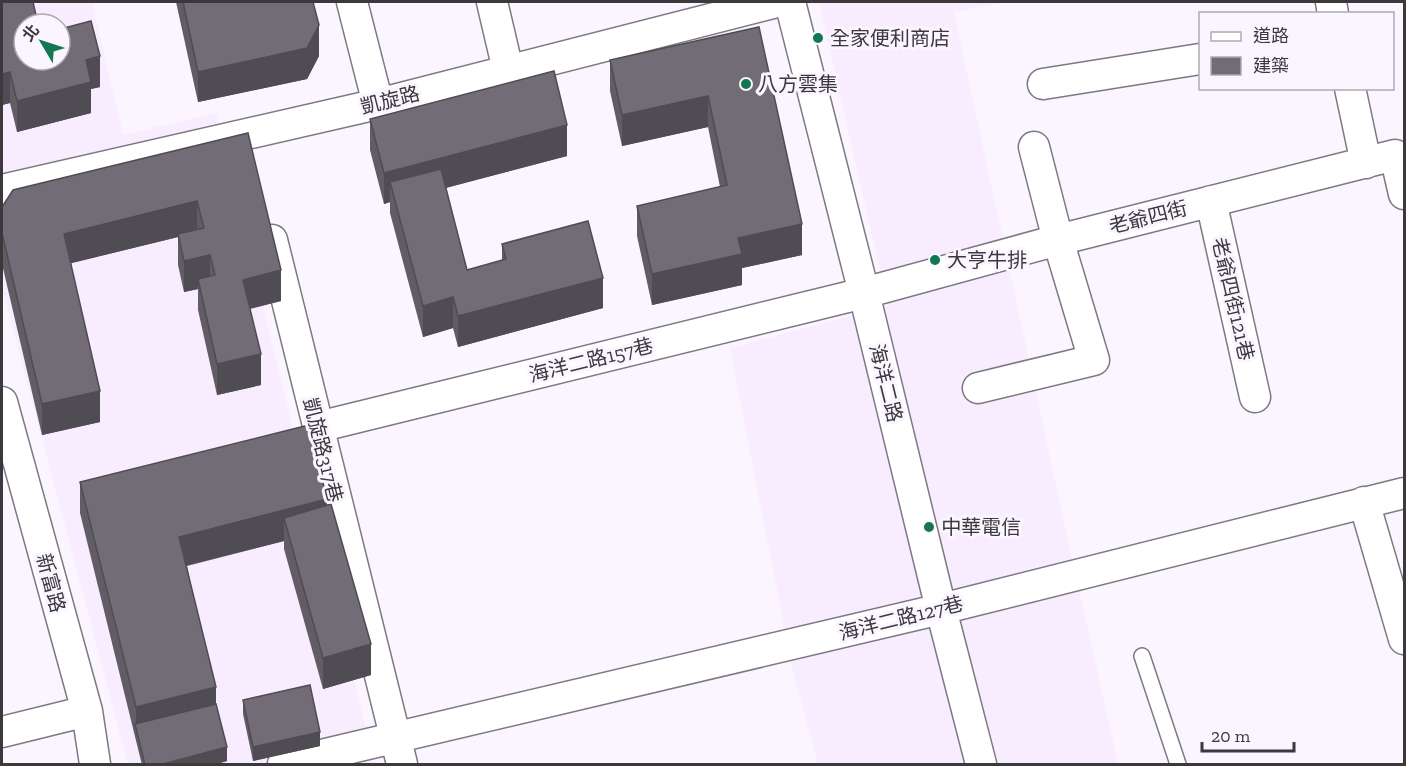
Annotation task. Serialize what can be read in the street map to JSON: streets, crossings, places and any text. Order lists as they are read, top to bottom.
{
  "streets": {
    "street": [
      "凱旋路",
      "老爺四街",
      "老爺四街121巷",
      "海洋二路157巷",
      "海洋二路",
      "凱旋路317巷",
      "新富路",
      "海洋二路127巷"
    ]
  },
  "crossings": [
    ["老爺四街", "老爺四街121巷"],
    ["老爺四街", "海洋二路157巷"],
    ["老爺四街", "海洋二路"],
    ["海洋二路157巷", "海洋二路"],
    ["海洋二路157巷", "凱旋路317巷"],
    ["海洋二路", "海洋二路127巷"],
    ["凱旋路317巷", "海洋二路127巷"]
  ],
  "places": [
    "全家便利商店",
    "八方雲集",
    "大亨牛排",
    "中華電信"
  ],
  "legend": ["道路", "建築"],
  "scale_bar": "20 m",
  "north": "top left"
}
